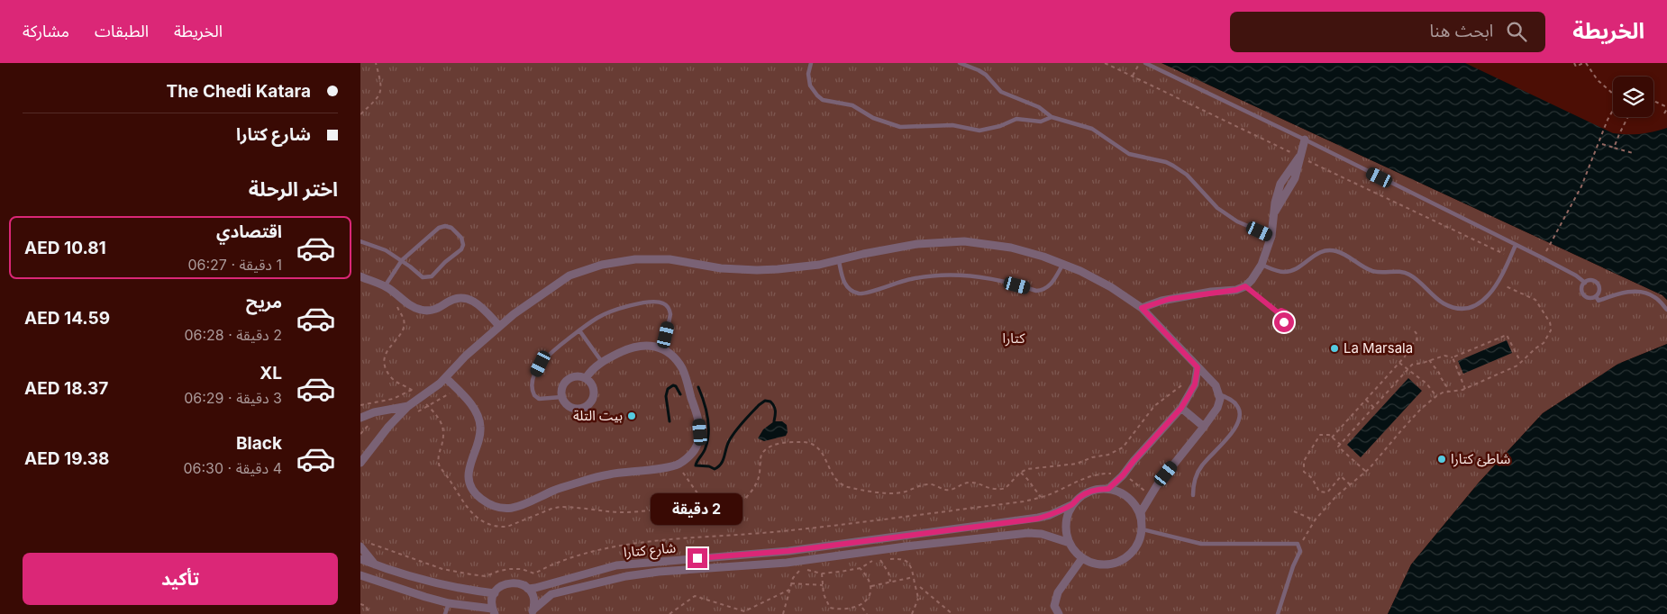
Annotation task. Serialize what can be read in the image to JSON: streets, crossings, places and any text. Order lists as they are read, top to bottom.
{
  "streets": {
    "street": ["شارع كتارا"]
  },
  "parks": ["كتارا"],
  "places": ["La Marsala", "بيت التلة", "شاطئ كتارا"],
  "page": {
    "header": "الخريطة",
    "search": "ابحث هنا",
    "nav": ["الخريطة", "الطبقات", "مشاركة"],
    "banner": ["The Chedi Katara", "شارع كتارا"],
    "heading": "اختر الرحلة",
    "list": [
      {
        "name": "اقتصادي",
        "note": "1 دقيقة · 06:27",
        "value": "AED 10.81"
      },
      {
        "name": "مريح",
        "note": "2 دقيقة · 06:28",
        "value": "AED 14.59"
      },
      {
        "name": "XL",
        "note": "3 دقيقة · 06:29",
        "value": "AED 18.37"
      },
      {
        "name": "Black",
        "note": "4 دقيقة · 06:30",
        "value": "AED 19.38"
      }
    ],
    "bubble": "2 دقيقة",
    "buttons": "تأكيد"
  }
}
